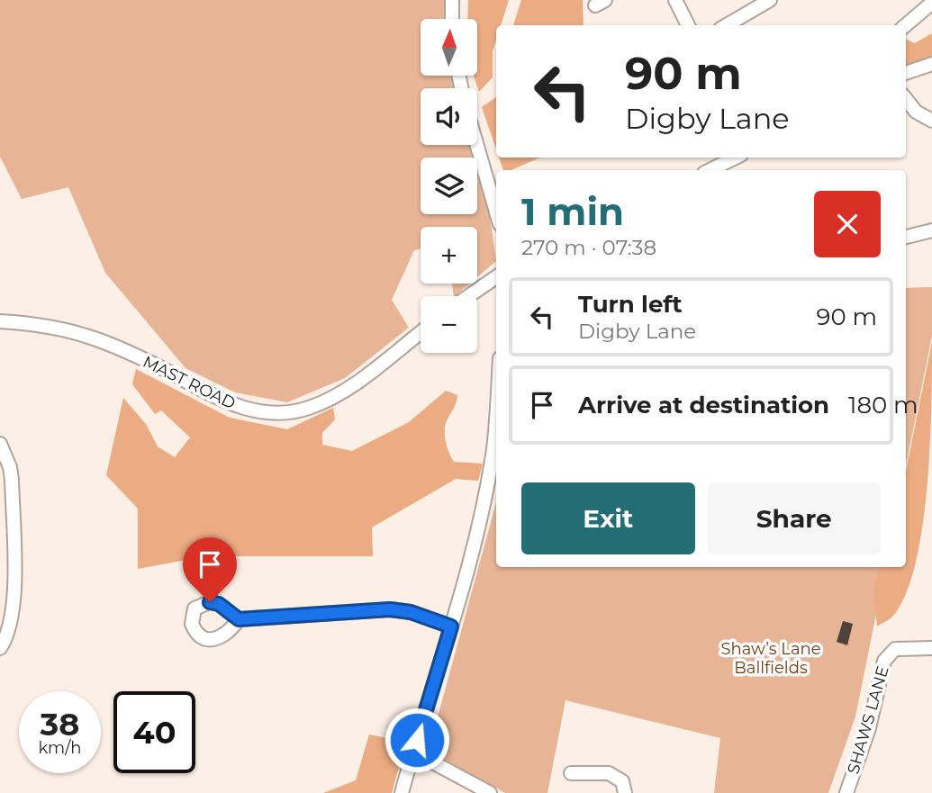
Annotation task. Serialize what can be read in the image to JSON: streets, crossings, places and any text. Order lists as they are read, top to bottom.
{
  "streets": {
    "street": ["MAST ROAD", "SHAWS LANE"]
  },
  "parks": ["Shaw’s Lane Ballfields"],
  "north": "top",
  "page": {
    "map_buttons": ["+", "−"],
    "turn": ["90 m", "Digby Lane"],
    "heading": ["1 min", "270 m · 07:38"],
    "list": [
      {
        "name": "Turn left",
        "note": "Digby Lane",
        "value": "90 m"
      },
      {
        "name": "Arrive at destination",
        "value": "180 m"
      }
    ],
    "buttons": ["Exit", "Share"],
    "speed": "38 km/h",
    "limit": "40"
  }
}
